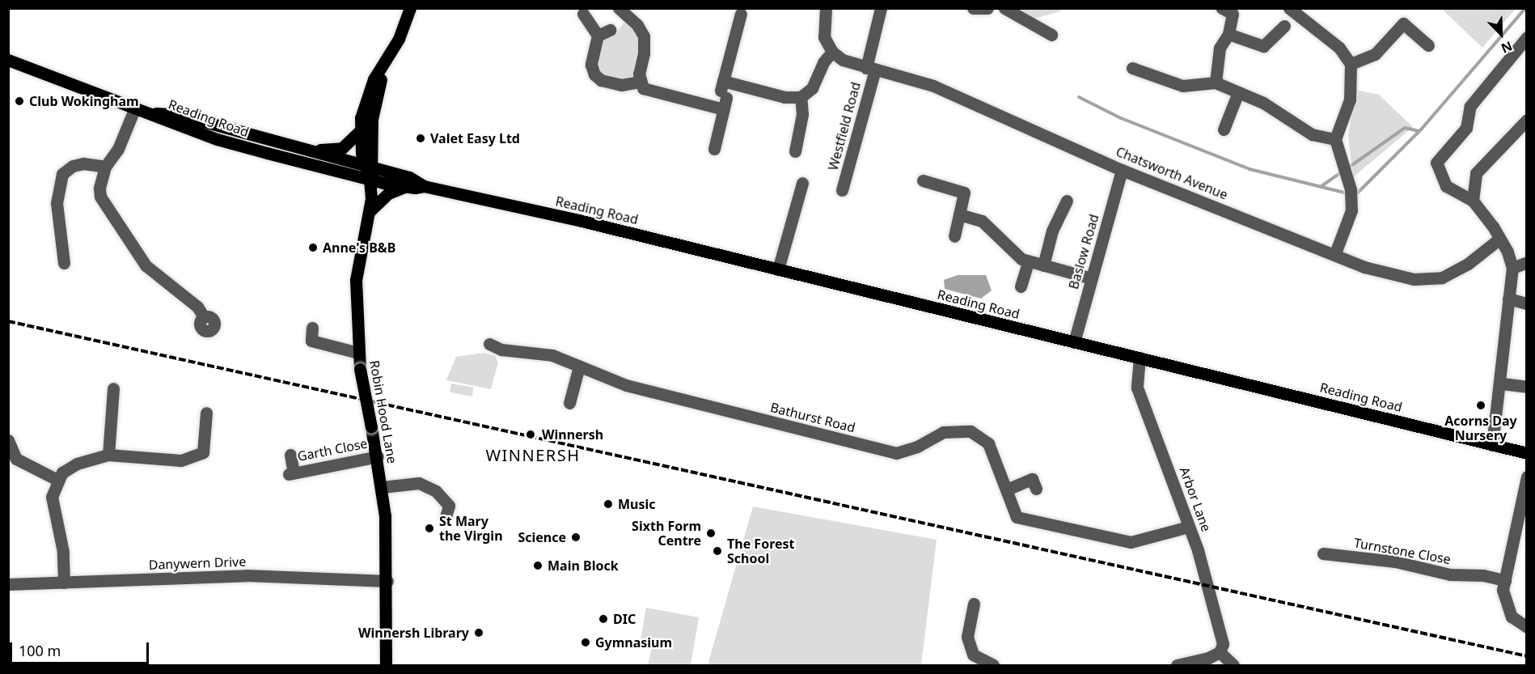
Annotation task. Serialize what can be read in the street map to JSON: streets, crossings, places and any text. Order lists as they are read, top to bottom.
{
  "streets": {
    "main road": ["Reading Road", "Robin Hood Lane"],
    "street": [
      "Westfield Road",
      "Chatsworth Avenue",
      "Baslow Road",
      "Bathurst Road",
      "Garth Close",
      "Arbor Lane",
      "Turnstone Close",
      "Danywern Drive"
    ]
  },
  "crossings": [
    ["Reading Road", "Baslow Road"],
    ["Reading Road", "Robin Hood Lane"],
    ["Reading Road", "Arbor Lane"],
    ["Westfield Road", "Chatsworth Avenue"],
    ["Chatsworth Avenue", "Baslow Road"],
    ["Robin Hood Lane", "Garth Close"],
    ["Robin Hood Lane", "Danywern Drive"],
    ["Bathurst Road", "Arbor Lane"]
  ],
  "districts": ["WINNERSH"],
  "places": [
    "Club Wokingham",
    "Valet Easy Ltd",
    "Anne's B&B",
    "Acorns Day Nursery",
    "Winnersh",
    "Music",
    "St Mary the Virgin",
    "Sixth Form Centre",
    "Science",
    "The Forest School",
    "Main Block",
    "DIC",
    "Winnersh Library",
    "Gymnasium"
  ],
  "scale_bar": "100 m",
  "north": "bottom right"
}
